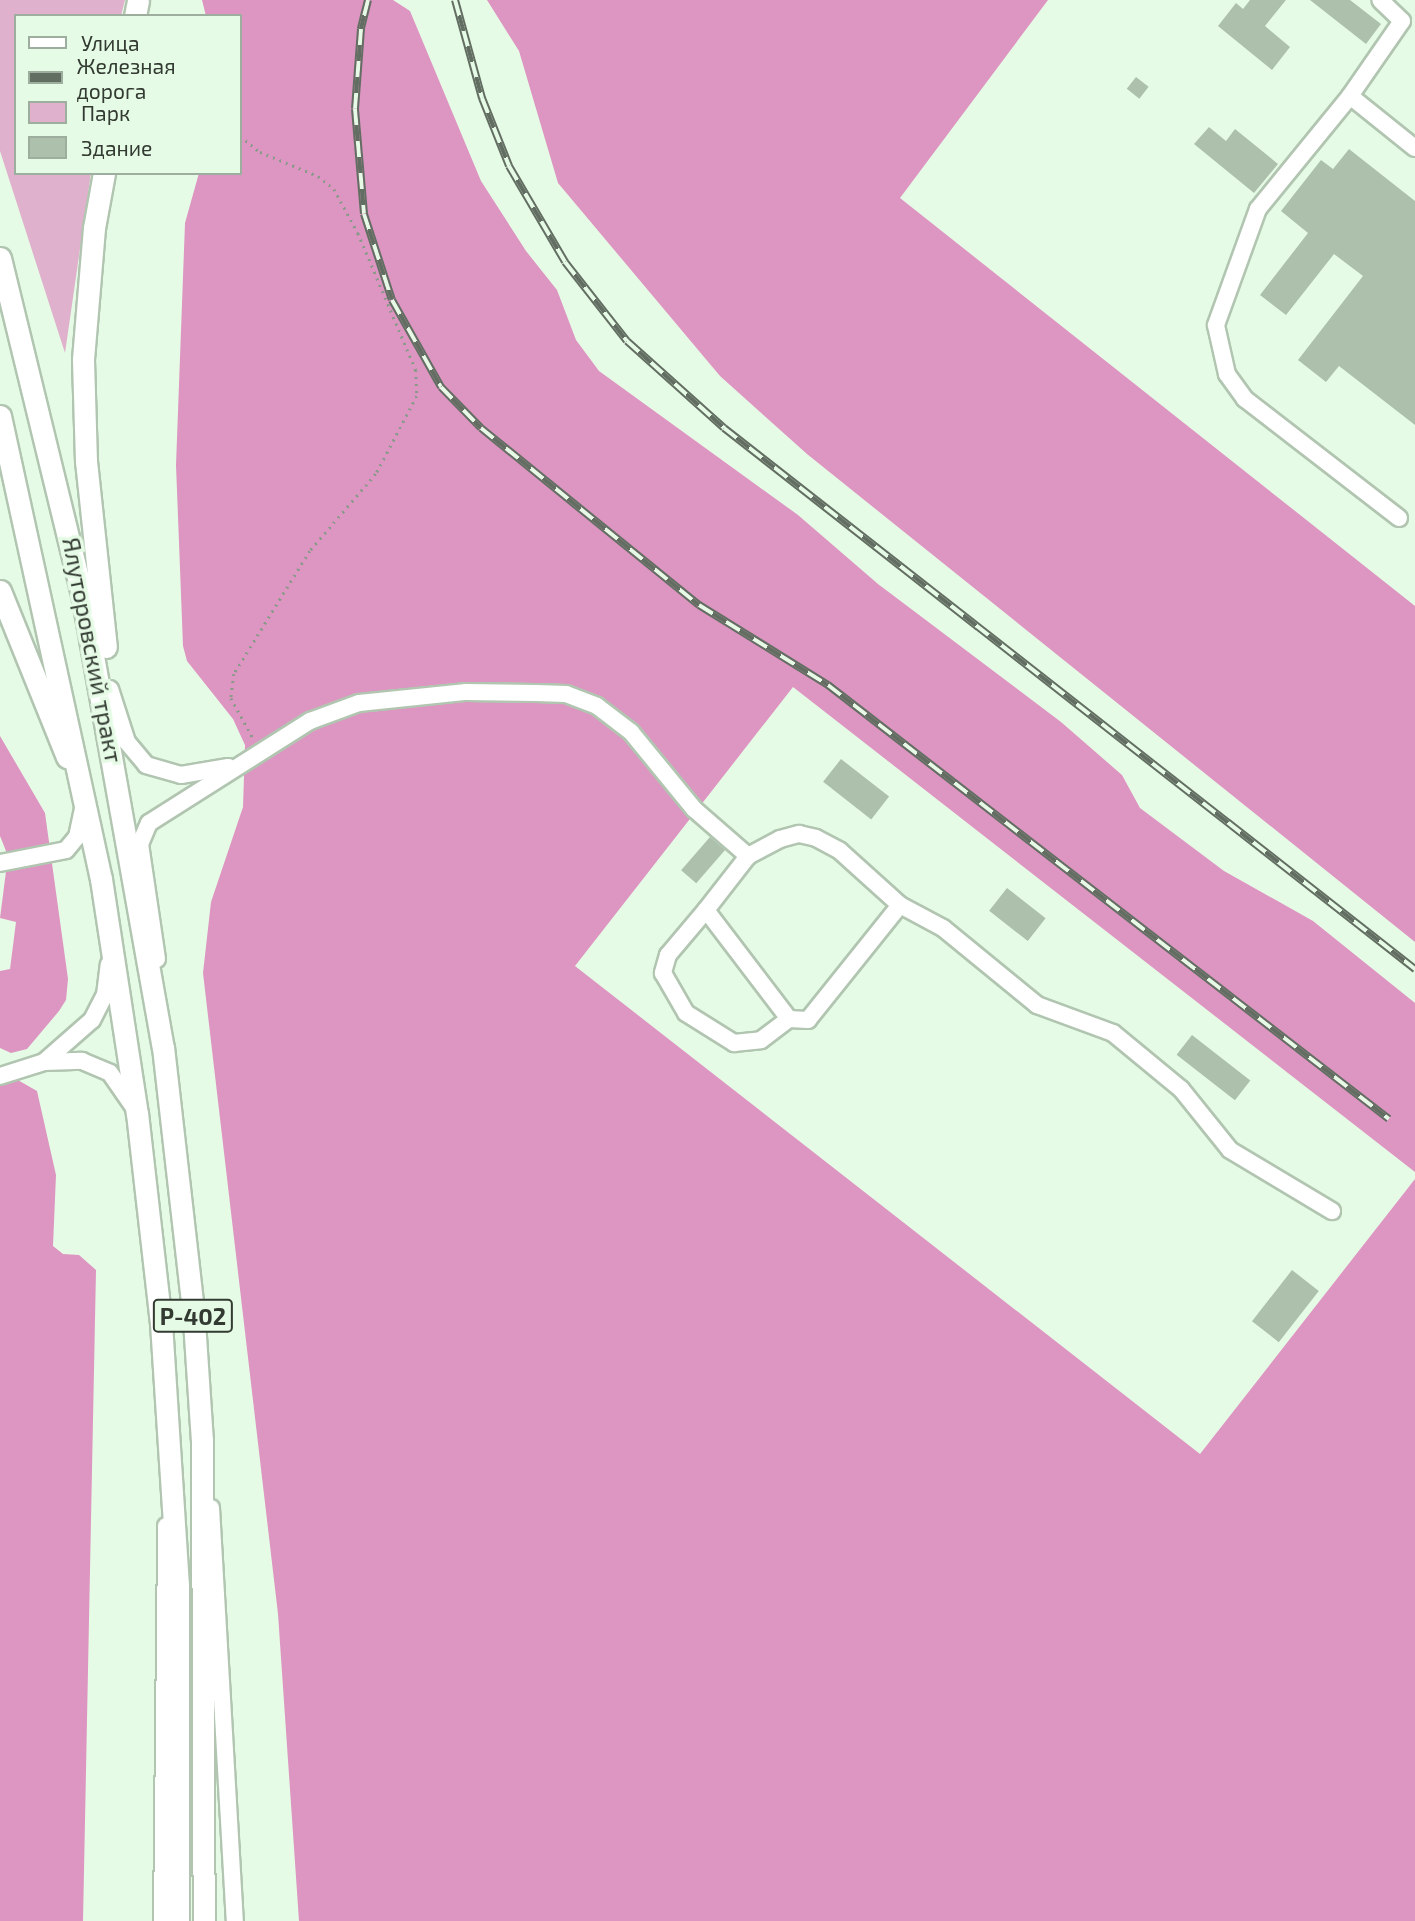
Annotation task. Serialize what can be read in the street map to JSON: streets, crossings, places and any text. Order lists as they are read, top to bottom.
{
  "streets": {
    "main road": ["Ялуторовский тракт", "Р-402"]
  },
  "crossings": [
    ["Ялуторовский тракт", "Р-402"]
  ],
  "legend": [
    "Улица",
    "Железная дорога",
    "Парк",
    "Здание"
  ]
}
